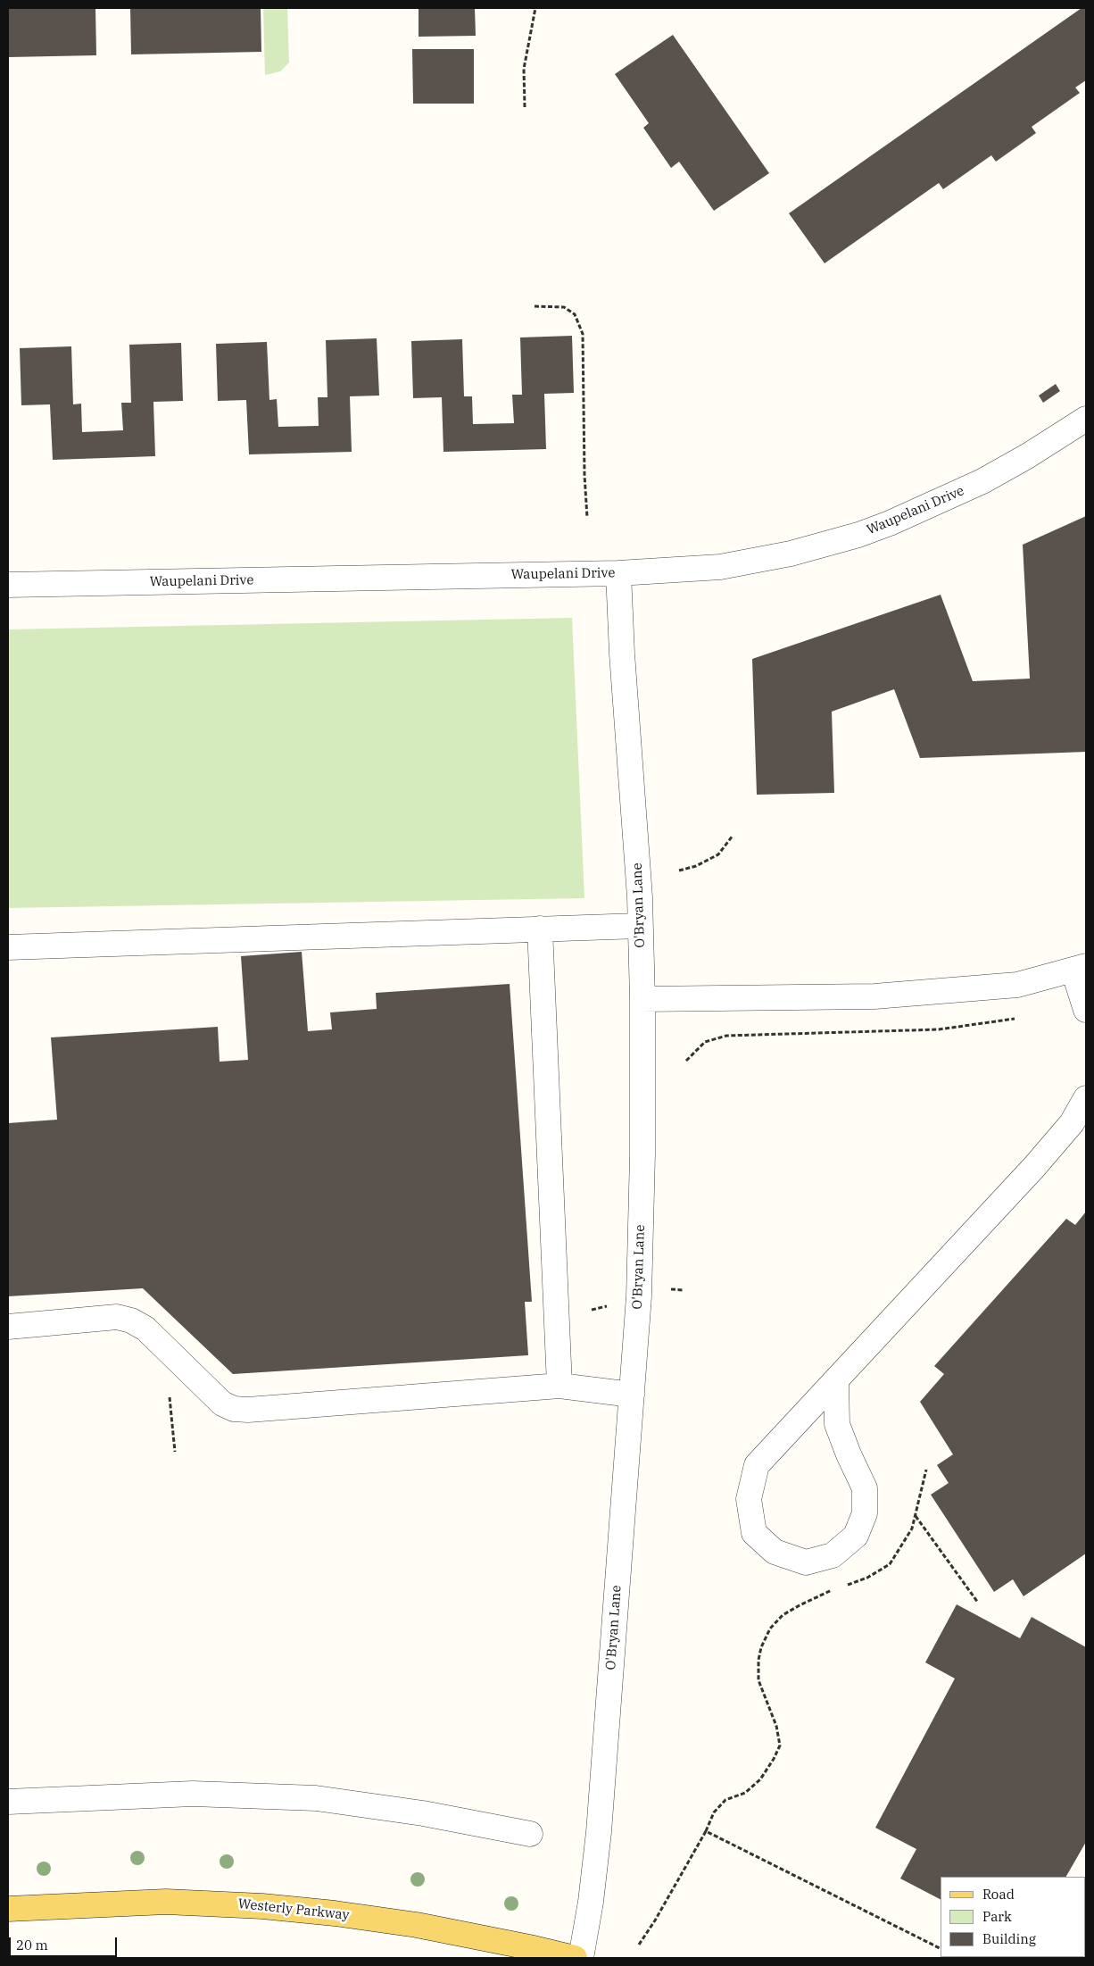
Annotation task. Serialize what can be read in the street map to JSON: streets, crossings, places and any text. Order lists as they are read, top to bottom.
{
  "streets": {
    "main road": ["Westerly Parkway"],
    "street": ["Waupelani Drive", "O'Bryan Lane"]
  },
  "crossings": [
    ["Waupelani Drive", "O'Bryan Lane"]
  ],
  "legend": ["Road", "Park", "Building"],
  "scale_bar": "20 m"
}
